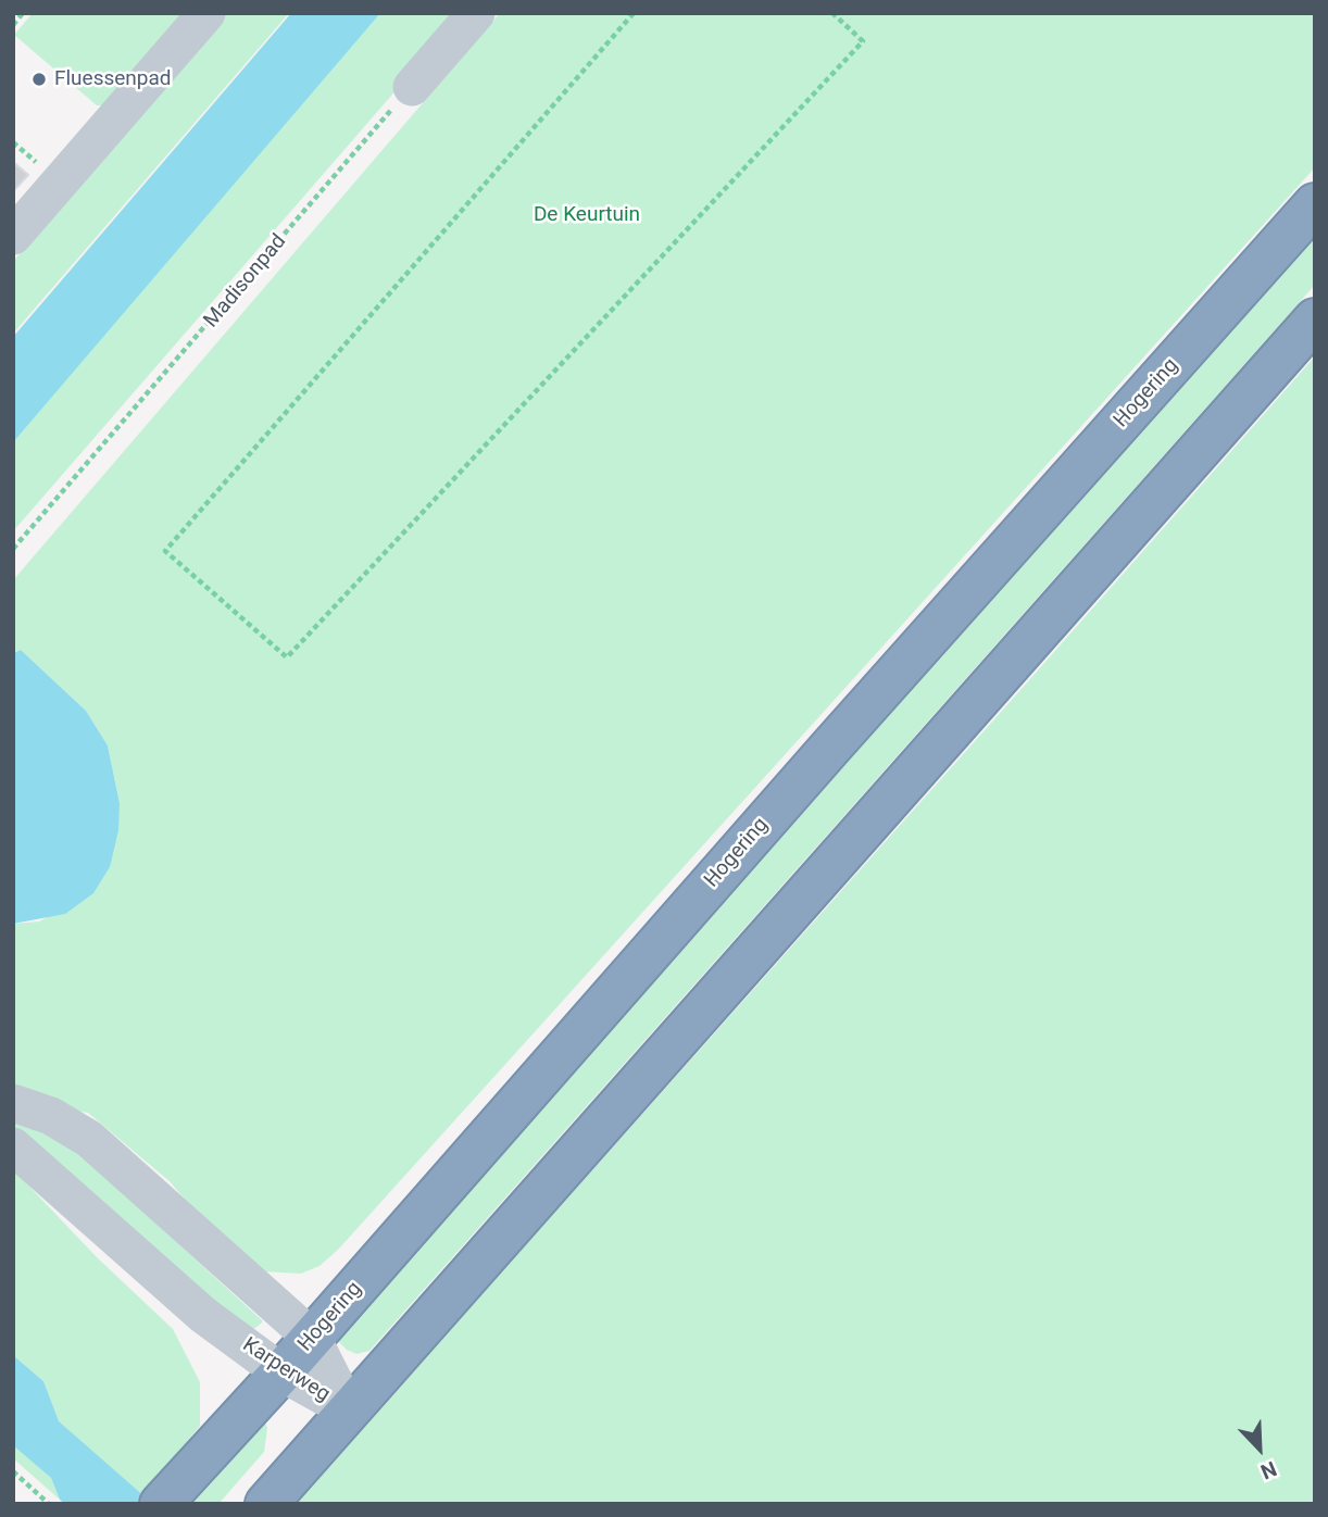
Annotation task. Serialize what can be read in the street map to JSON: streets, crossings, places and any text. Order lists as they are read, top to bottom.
{
  "streets": {
    "highway": ["Hogering"],
    "street": ["Karperweg"],
    "path": ["Madisonpad"]
  },
  "crossings": [
    ["Hogering", "Karperweg"]
  ],
  "parks": ["De Keurtuin"],
  "places": ["Fluessenpad"],
  "north": "bottom right"
}
